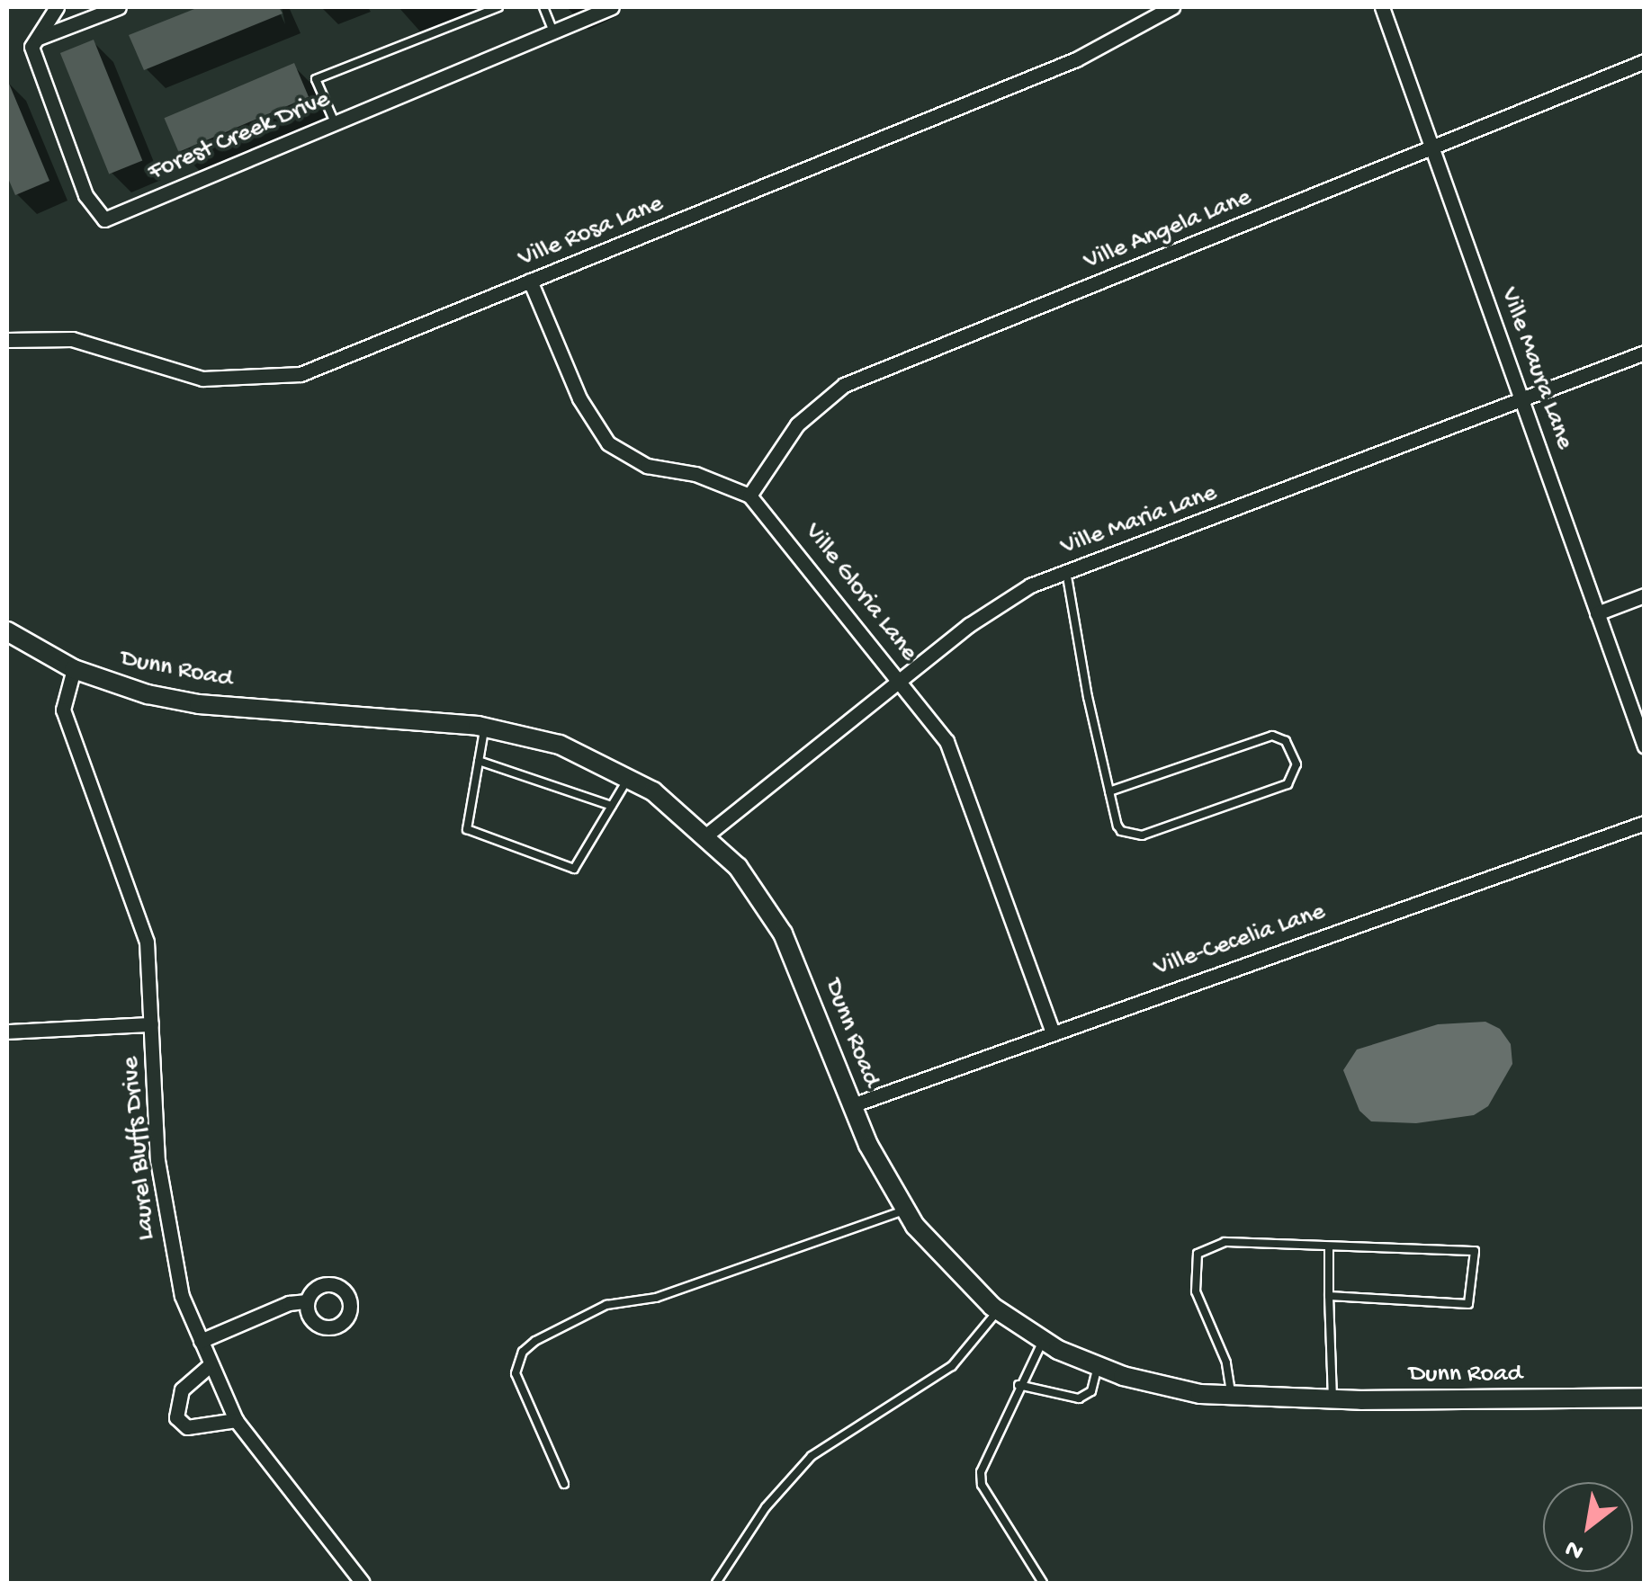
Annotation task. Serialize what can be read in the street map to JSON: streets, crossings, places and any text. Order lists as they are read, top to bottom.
{
  "streets": {
    "street": [
      "Forest Creek Drive",
      "Ville Angela Lane",
      "Ville Rosa Lane",
      "Ville Maura Lane",
      "Ville Maria Lane",
      "Ville Gloria Lane",
      "Dunn Road",
      "Ville-Cecelia Lane",
      "Laurel Bluffs Drive"
    ]
  },
  "crossings": [
    ["Ville Angela Lane", "Ville Maura Lane"],
    ["Ville Angela Lane", "Ville Gloria Lane"],
    ["Ville Rosa Lane", "Ville Gloria Lane"],
    ["Ville Maura Lane", "Ville Maria Lane"],
    ["Ville Maria Lane", "Ville Gloria Lane"],
    ["Ville Maria Lane", "Dunn Road"],
    ["Ville Gloria Lane", "Ville-Cecelia Lane"],
    ["Dunn Road", "Ville-Cecelia Lane"],
    ["Dunn Road", "Laurel Bluffs Drive"]
  ],
  "north": "bottom left"
}
